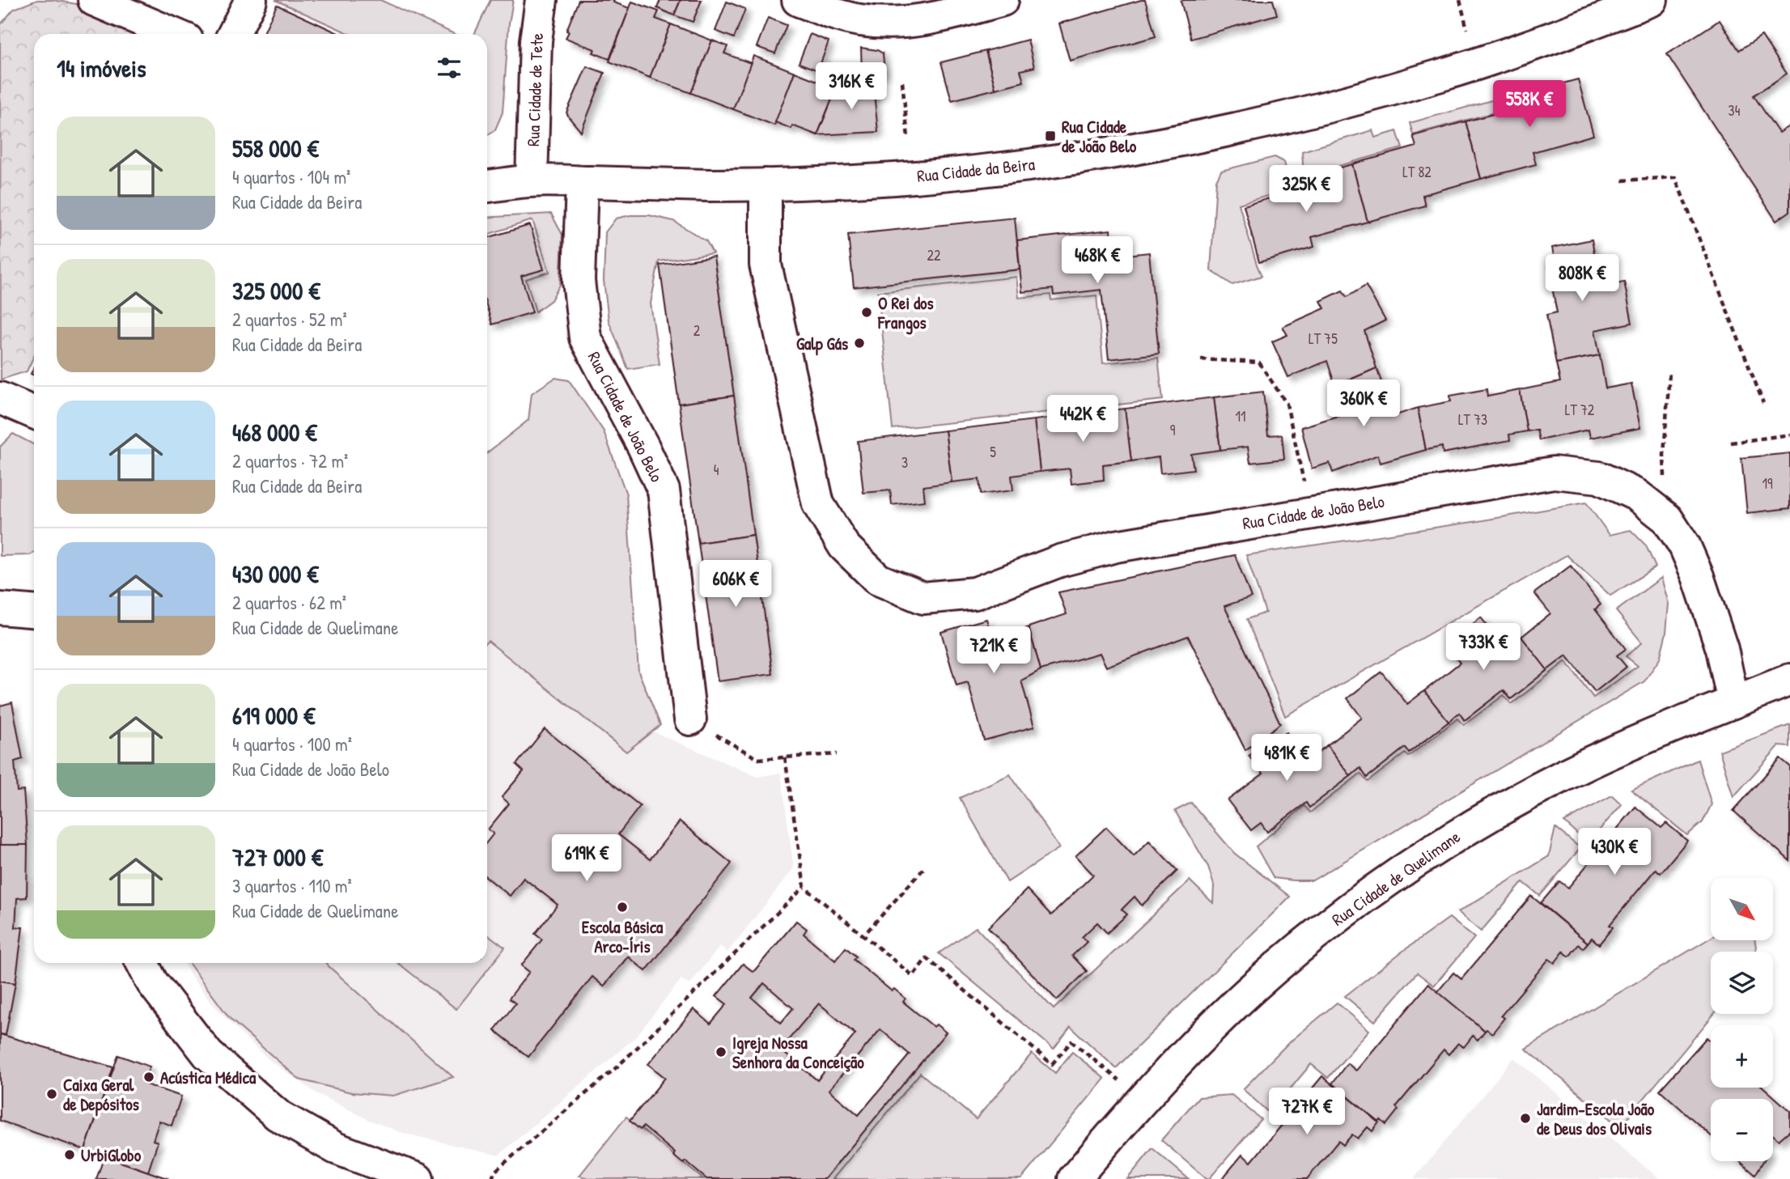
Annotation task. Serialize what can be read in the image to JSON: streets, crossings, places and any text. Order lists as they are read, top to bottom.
{
  "streets": {
    "street": [
      "Rua Cidade de Tete",
      "Rua Cidade da Beira",
      "Rua Cidade de João Belo",
      "Rua Cidade de Quelimane"
    ]
  },
  "crossings": [
    ["Rua Cidade de Tete", "Rua Cidade da Beira"],
    ["Rua Cidade da Beira", "Rua Cidade de João Belo"],
    ["Rua Cidade de João Belo", "Rua Cidade de Quelimane"]
  ],
  "places": {
    "transit": ["Rua Cidade de João Belo"],
    "other": [
      "O Rei dos Frangos",
      "Galp Gás",
      "Escola Básica Arco-Íris",
      "Igreja Nossa Senhora da Conceição",
      "Acústica Médica",
      "Caixa Geral de Depósitos",
      "Jardim-Escola João de Deus dos Olivais",
      "UrbiGlobo"
    ]
  },
  "house_numbers": [
    "34",
    "LT 82",
    "22",
    "2",
    "LT 75",
    "LT 72",
    "11",
    "LT 73",
    "9",
    "5",
    "3",
    "4",
    "19"
  ],
  "north": "bottom right",
  "page": {
    "heading": "14 imóveis",
    "price": [
      "316K €",
      "558K €",
      "325K €",
      "468K €",
      "808K €",
      "360K €",
      "442K €",
      "606K €",
      "733K €",
      "721K €",
      "481K €",
      "430K €",
      "619K €",
      "727K €"
    ],
    "list": [
      {
        "name": "558 000 €",
        "note": "4 quartos · 104 m² · Rua Cidade da Beira"
      },
      {
        "name": "325 000 €",
        "note": "2 quartos · 52 m² · Rua Cidade da Beira"
      },
      {
        "name": "468 000 €",
        "note": "2 quartos · 72 m² · Rua Cidade da Beira"
      },
      {
        "name": "430 000 €",
        "note": "2 quartos · 62 m² · Rua Cidade de Quelimane"
      },
      {
        "name": "619 000 €",
        "note": "4 quartos · 100 m² · Rua Cidade de João Belo"
      },
      {
        "name": "727 000 €",
        "note": "3 quartos · 110 m² · Rua Cidade de Quelimane"
      }
    ],
    "map_buttons": ["+", "−"]
  }
}
